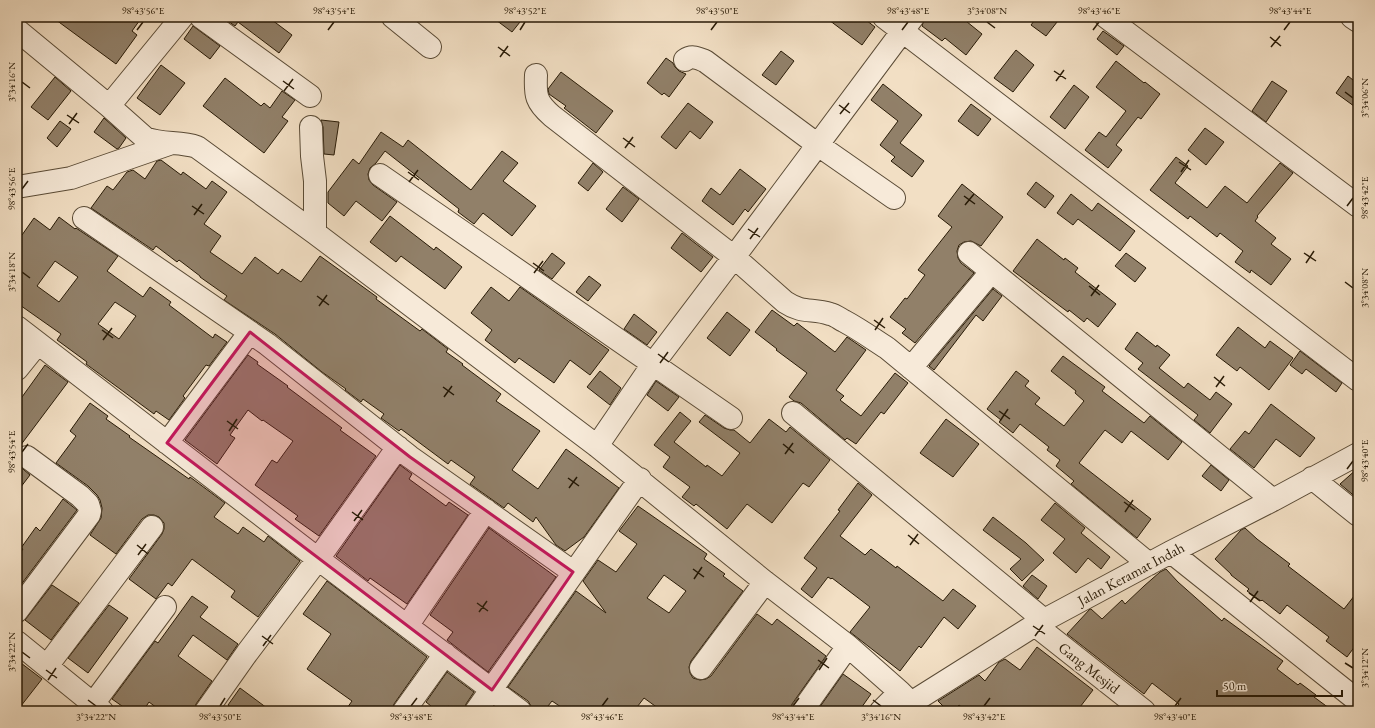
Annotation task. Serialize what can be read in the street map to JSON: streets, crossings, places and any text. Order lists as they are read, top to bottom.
{
  "streets": {
    "street": ["Jalan Keramat Indah", "Gang Mesjid"]
  },
  "crossings": [
    ["Jalan Keramat Indah", "Gang Mesjid"]
  ],
  "scale_bar": "50 m",
  "coordinates": [
    "98°43'56\"E",
    "98°43'54\"E",
    "98°43'52\"E",
    "98°43'50\"E",
    "98°43'48\"E",
    "3°34'08\"N",
    "98°43'46\"E",
    "98°43'44\"E",
    "3°34'16\"N",
    "3°34'06\"N",
    "98°43'42\"E",
    "3°34'18\"N",
    "98°43'40\"E",
    "3°34'22\"N",
    "3°34'12\"N"
  ]
}
